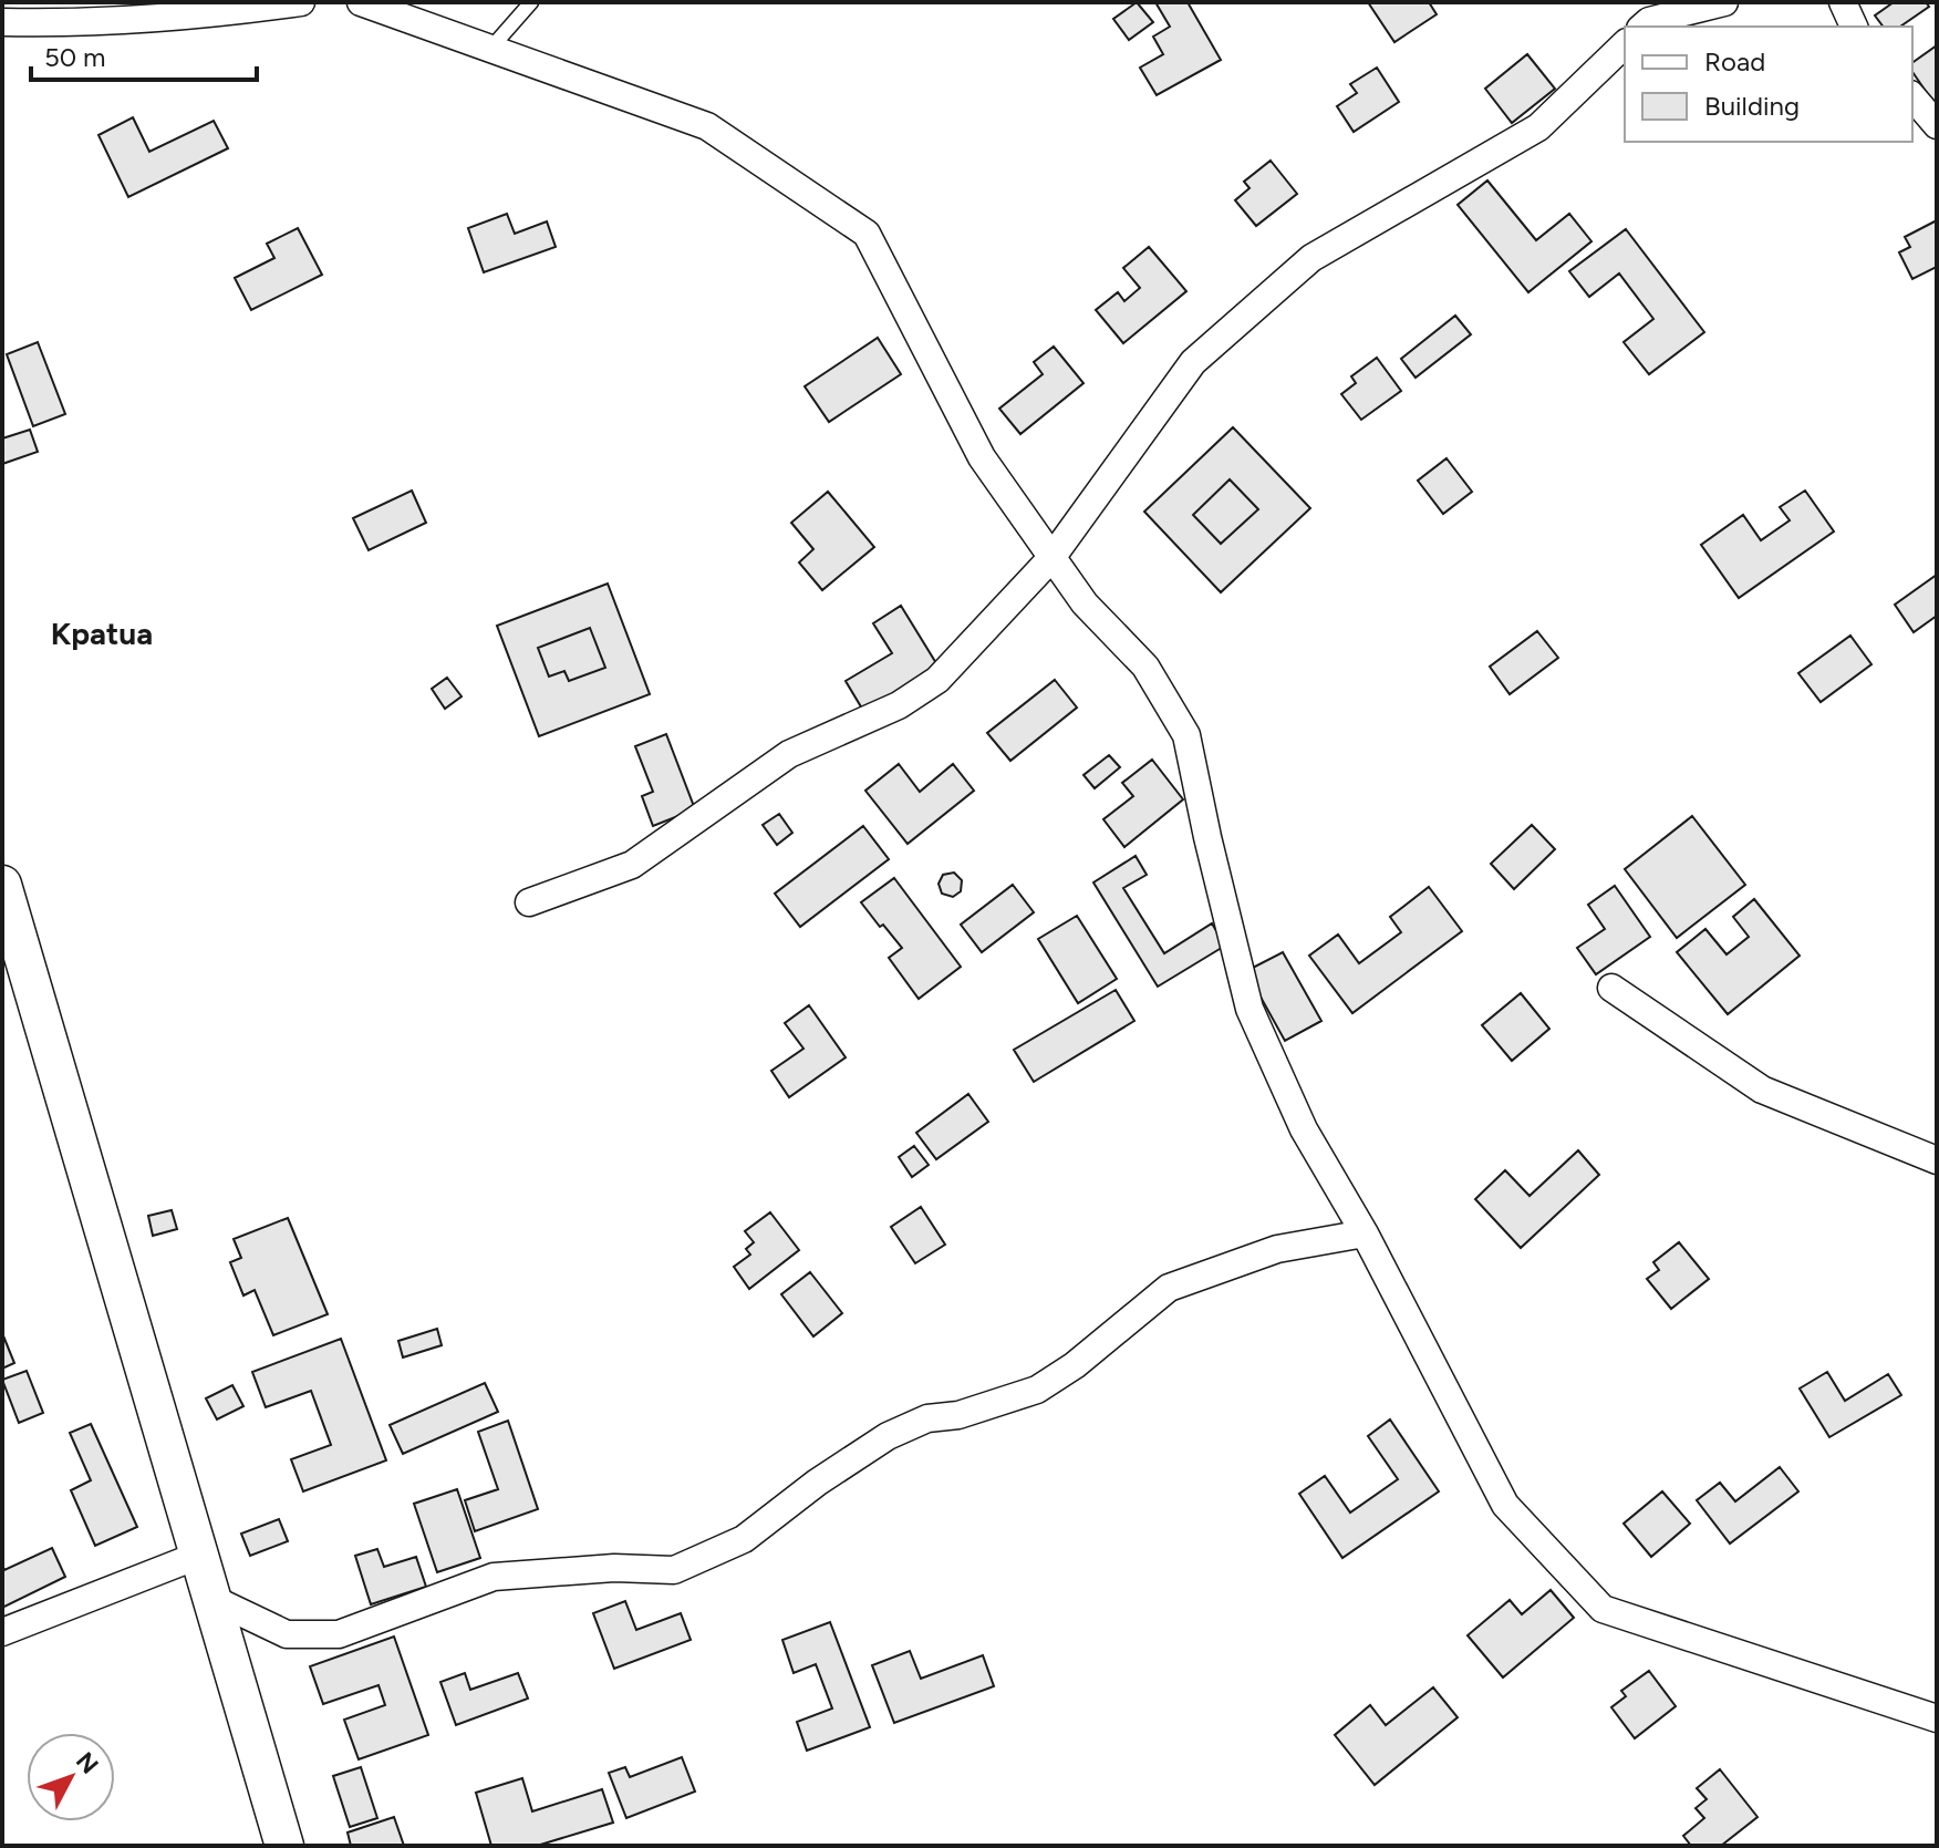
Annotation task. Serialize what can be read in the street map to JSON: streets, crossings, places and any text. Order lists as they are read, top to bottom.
{
  "districts": ["Kpatua"],
  "legend": ["Road", "Building"],
  "scale_bar": "50 m",
  "north": "top right"
}
